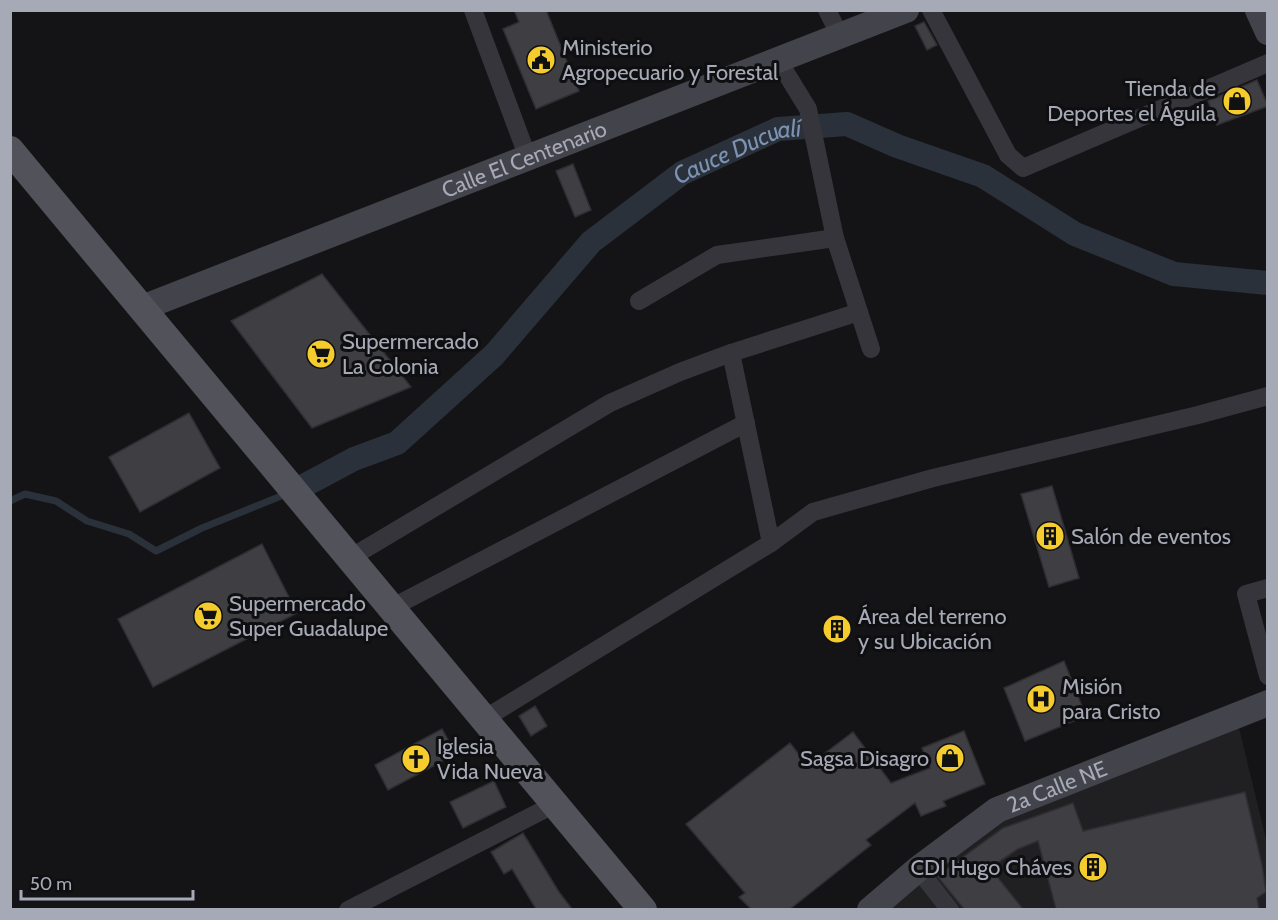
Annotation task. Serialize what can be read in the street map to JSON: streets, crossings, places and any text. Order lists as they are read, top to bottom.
{
  "streets": {
    "main road": ["Calle El Centenario", "2a Calle NE"]
  },
  "water": ["Cauce Ducualí"],
  "places": {
    "public building": ["Ministerio Agropecuario y Forestal"],
    "shop": ["Tienda de Deportes el Águila", "Sagsa Disagro"],
    "supermarket": ["Supermercado La Colonia", "Supermercado Super Guadalupe"],
    "building": ["Salón de eventos", "Área del terreno y su Ubicación", "CDI Hugo Cháves"],
    "hospital": ["Misión para Cristo"],
    "church": ["Iglesia Vida Nueva"]
  },
  "scale_bar": "50 m"
}
